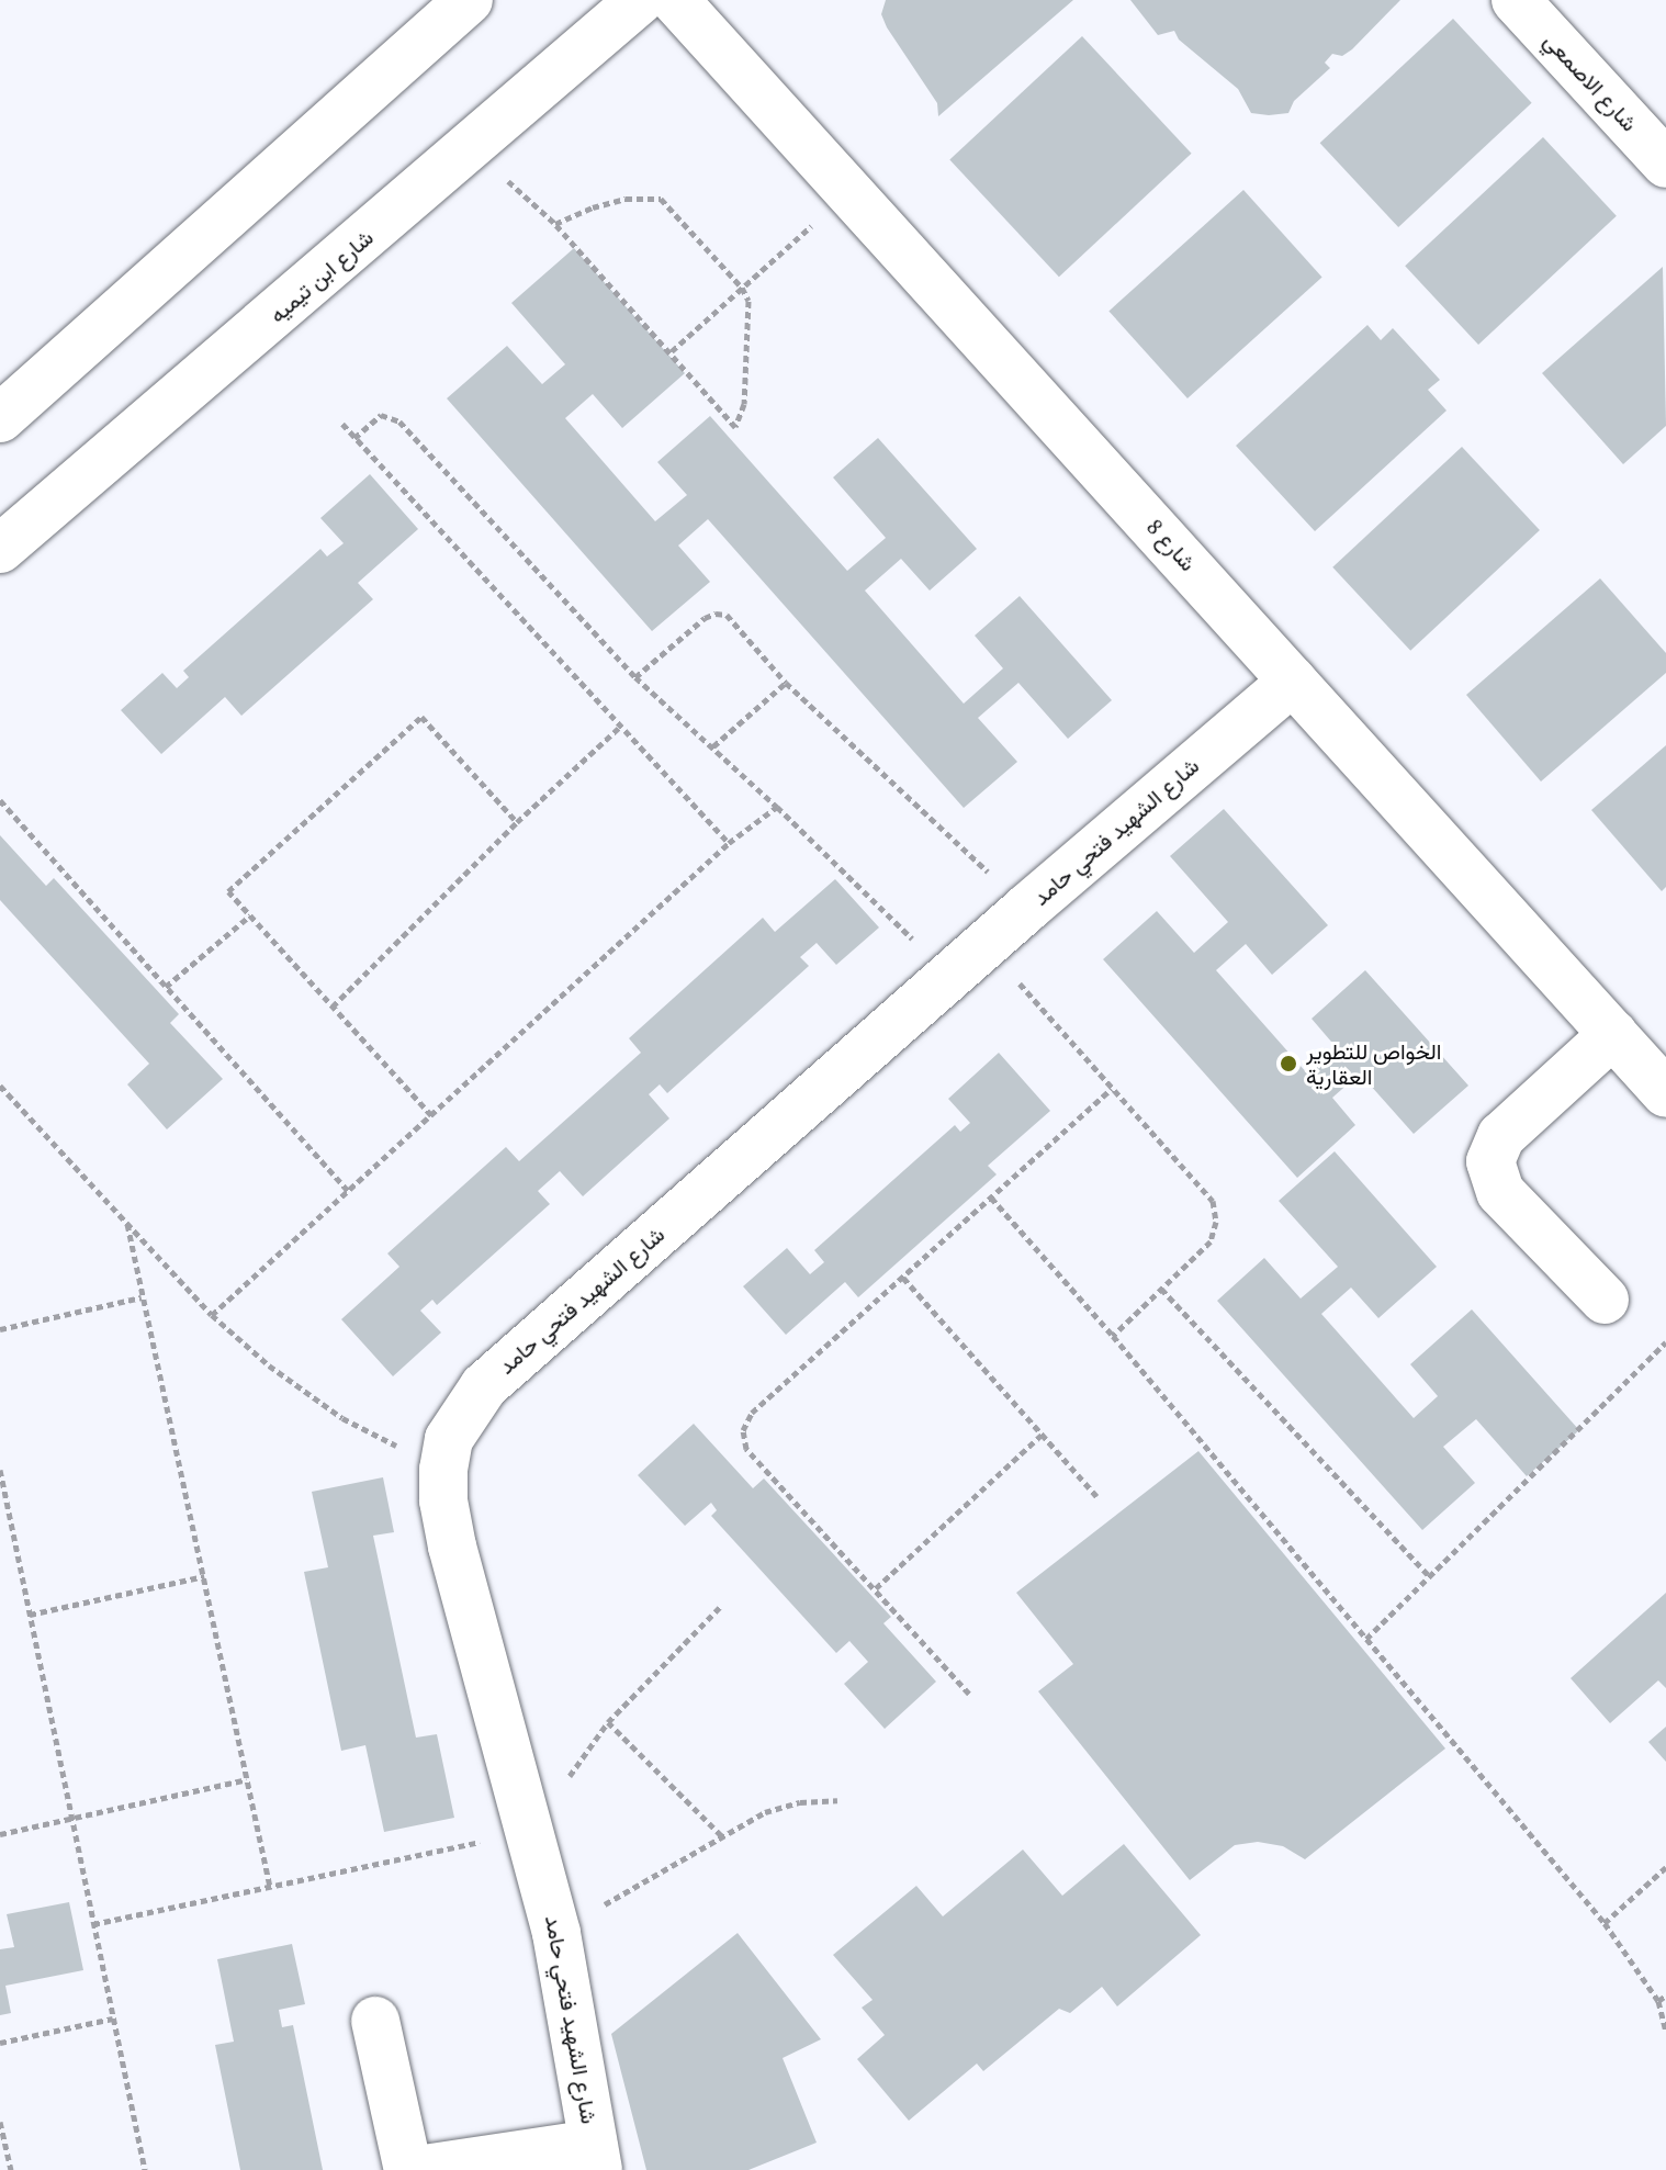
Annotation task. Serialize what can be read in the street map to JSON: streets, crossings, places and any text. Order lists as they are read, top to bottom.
{
  "streets": {
    "street": [
      "شارع الاصمعي",
      "شارع ابن تيميه",
      "شارع 8",
      "شارع الشهيد فتحي حامد"
    ]
  },
  "crossings": [
    ["شارع 8", "شارع الشهيد فتحي حامد"]
  ],
  "places": ["الخواص للتطوير العقارية"]
}
